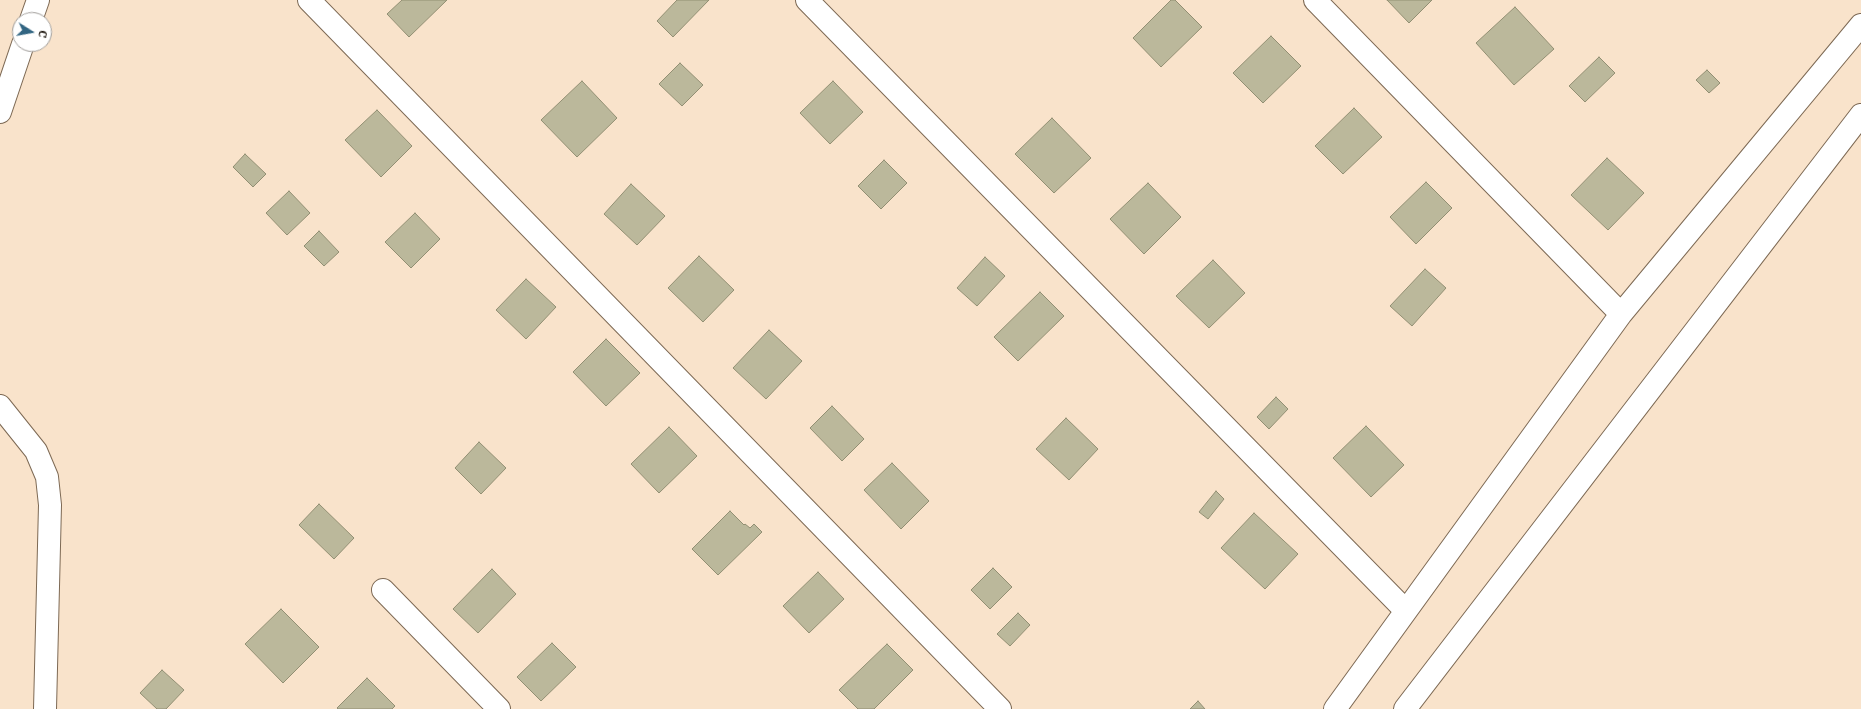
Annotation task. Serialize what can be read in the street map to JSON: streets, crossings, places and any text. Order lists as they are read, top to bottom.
{
  "north": "right"
}
